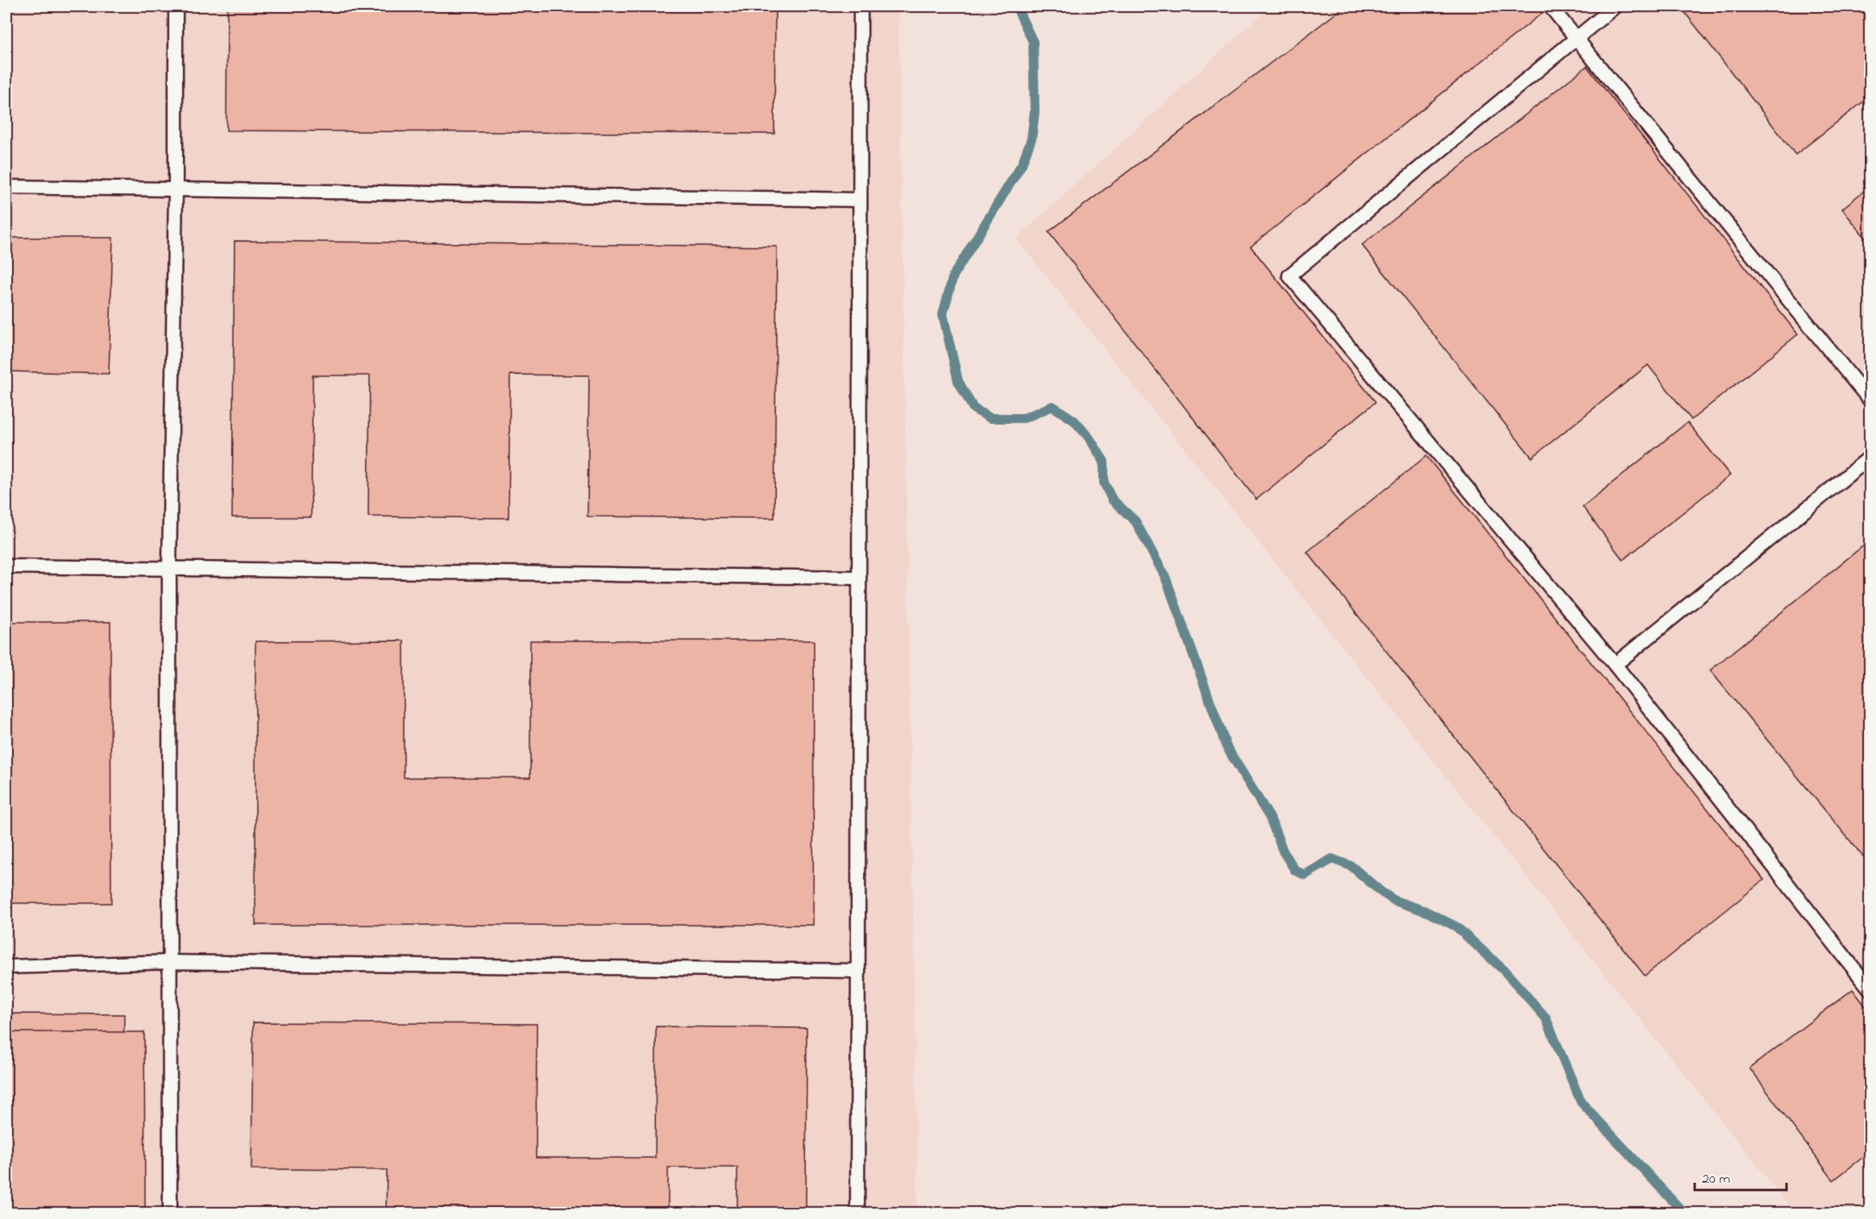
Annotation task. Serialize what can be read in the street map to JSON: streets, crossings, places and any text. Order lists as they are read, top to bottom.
{
  "scale_bar": "20 m"
}
